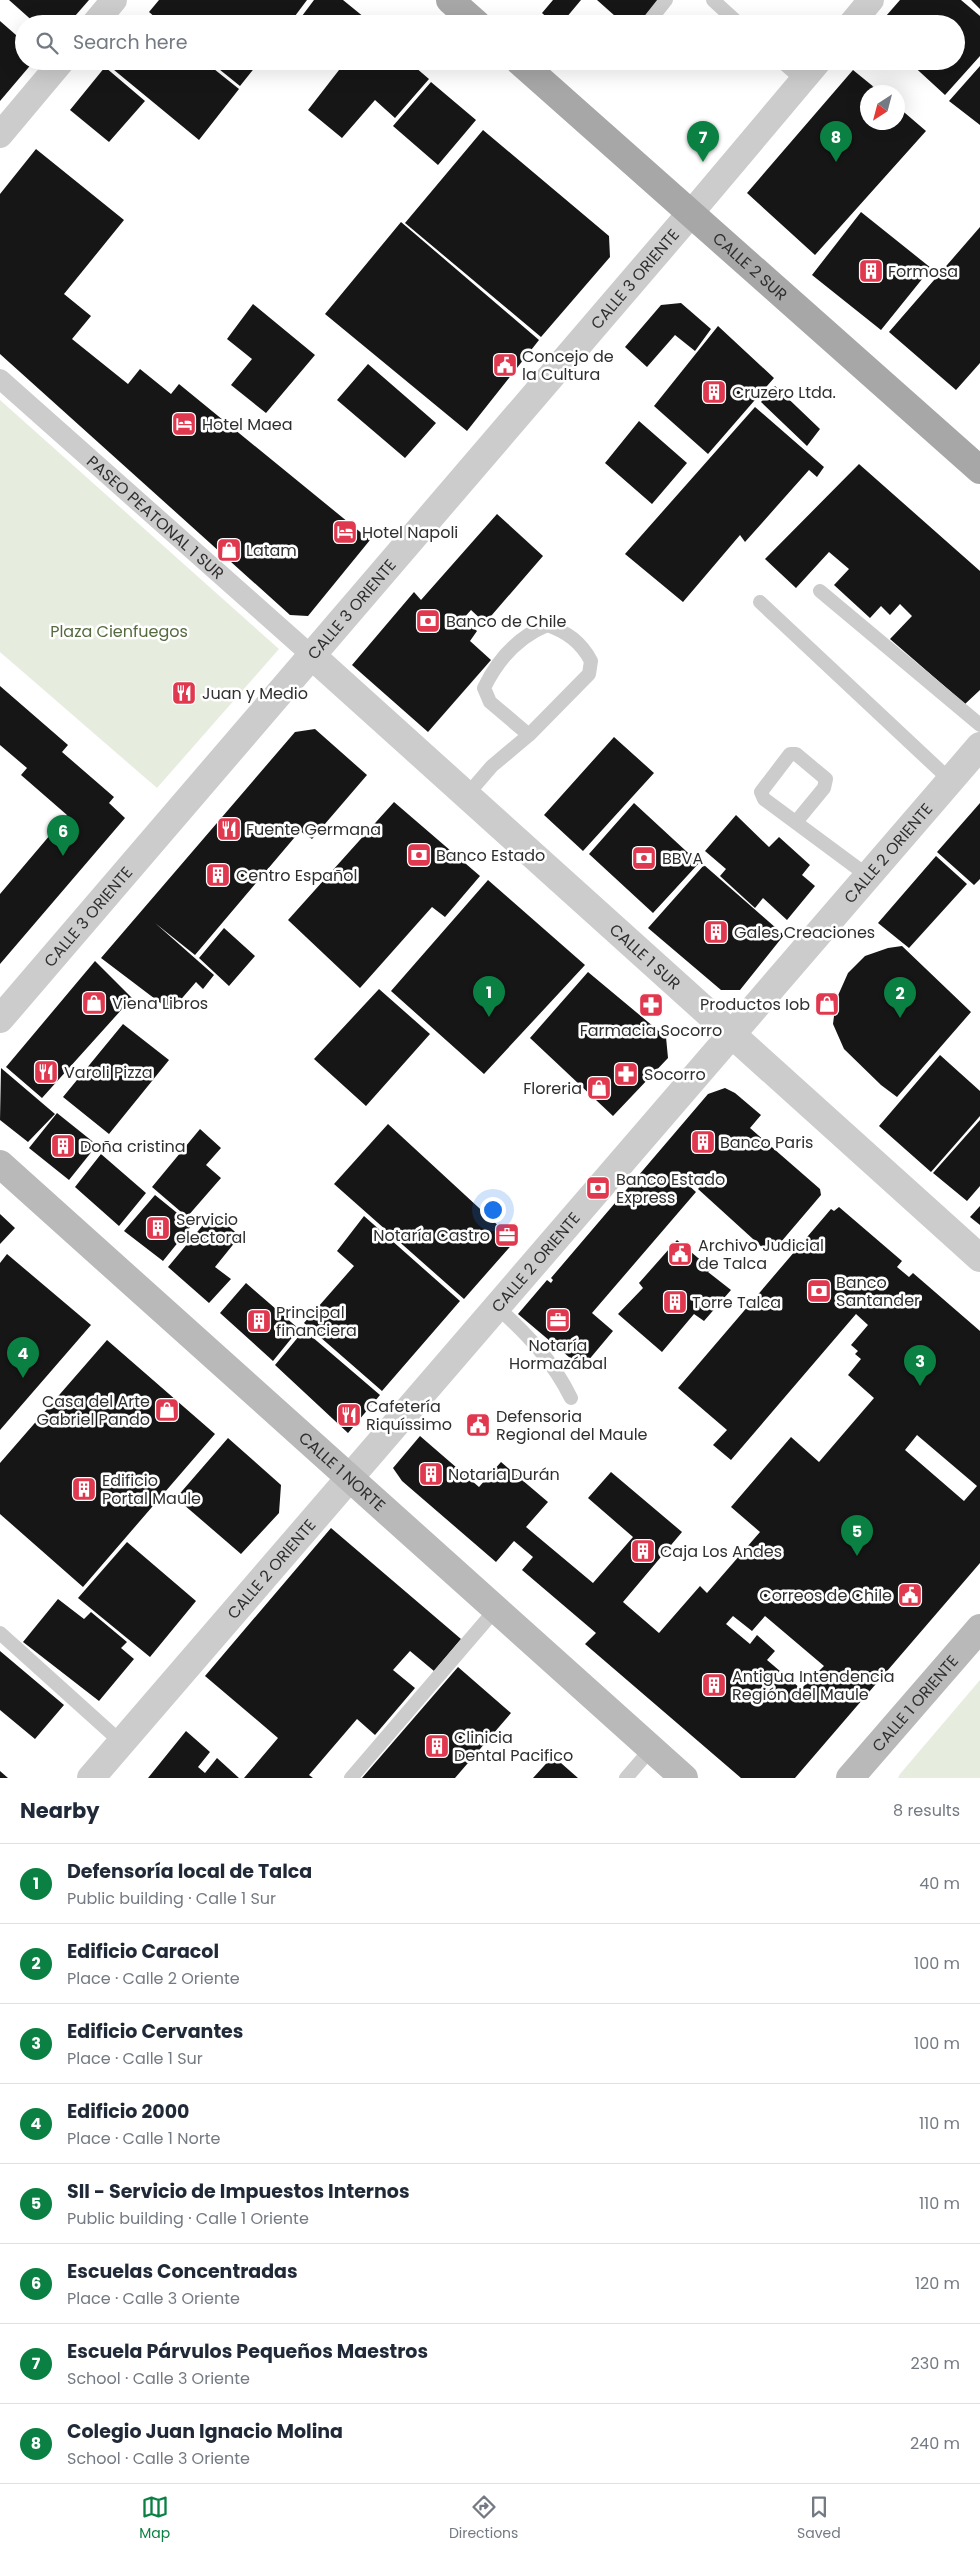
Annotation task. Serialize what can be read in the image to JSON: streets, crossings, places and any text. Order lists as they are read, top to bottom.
{
  "streets": {
    "main road": ["CALLE 2 SUR", "CALLE 1 NORTE", "CALLE 1 ORIENTE"],
    "street": [
      "CALLE 3 ORIENTE",
      "PASEO PEATONAL 1 SUR",
      "CALLE 2 ORIENTE",
      "CALLE 1 SUR"
    ]
  },
  "crossings": [
    ["CALLE 2 SUR", "CALLE 3 ORIENTE"],
    ["CALLE 3 ORIENTE", "PASEO PEATONAL 1 SUR"],
    ["CALLE 3 ORIENTE", "CALLE 1 SUR"],
    ["PASEO PEATONAL 1 SUR", "CALLE 1 SUR"],
    ["CALLE 2 ORIENTE", "CALLE 1 SUR"],
    ["CALLE 2 ORIENTE", "CALLE 1 NORTE"]
  ],
  "parks": ["Plaza Cienfuegos"],
  "places": {
    "building": [
      "Formosa",
      "Cruzero Ltda.",
      "Centro Español",
      "Gales Creaciones",
      "Banco Paris",
      "Doña cristina",
      "Servicio electoral",
      "Torre Talca",
      "Principal financiera",
      "Notaria Durán",
      "Edificio Portal Maule",
      "Caja Los Andes",
      "Antigua Intendencia Región del Maule",
      "Clinicia Dental Pacifico"
    ],
    "public building": [
      "Concejo de la Cultura",
      "Archivo Judicial de Talca",
      "Defensoria Regional del Maule",
      "Correos de Chile"
    ],
    "hotel": ["Hotel Maea", "Hotel Napoli"],
    "shop": [
      "Latam",
      "Viena Libros",
      "Productos Iob",
      "Floreria",
      "Casa del Arte Gabriel Pando"
    ],
    "bank": [
      "Banco de Chile",
      "Banco Estado",
      "BBVA",
      "Banco Estado Express",
      "Banco Santander"
    ],
    "restaurant": [
      "Juan y Medio",
      "Fuente Germana",
      "Varoli Pizza",
      "Cafetería Riquíssimo"
    ],
    "pharmacy": ["Farmacia Socorro", "Socorro"],
    "office": ["Notaría Castro", "Notaría Hormazábal"]
  },
  "north": "bottom left",
  "page": {
    "search": "Search here",
    "pins": [
      "7",
      "8",
      "6",
      "1",
      "2",
      "4",
      "3",
      "5"
    ],
    "heading": ["Nearby", "8 results"],
    "list": [
      {
        "mark": "1",
        "name": "Defensoría local de Talca",
        "note": "Public building · Calle 1 Sur",
        "value": "40 m"
      },
      {
        "mark": "2",
        "name": "Edificio Caracol",
        "note": "Place · Calle 2 Oriente",
        "value": "100 m"
      },
      {
        "mark": "3",
        "name": "Edificio Cervantes",
        "note": "Place · Calle 1 Sur",
        "value": "100 m"
      },
      {
        "mark": "4",
        "name": "Edificio 2000",
        "note": "Place · Calle 1 Norte",
        "value": "110 m"
      },
      {
        "mark": "5",
        "name": "SII - Servicio de Impuestos Internos",
        "note": "Public building · Calle 1 Oriente",
        "value": "110 m"
      },
      {
        "mark": "6",
        "name": "Escuelas Concentradas",
        "note": "Place · Calle 3 Oriente",
        "value": "120 m"
      },
      {
        "mark": "7",
        "name": "Escuela Párvulos Pequeños Maestros",
        "note": "School · Calle 3 Oriente",
        "value": "230 m"
      },
      {
        "mark": "8",
        "name": "Colegio Juan Ignacio Molina",
        "note": "School · Calle 3 Oriente",
        "value": "240 m"
      }
    ],
    "nav": ["Map", "Directions", "Saved"]
  }
}
